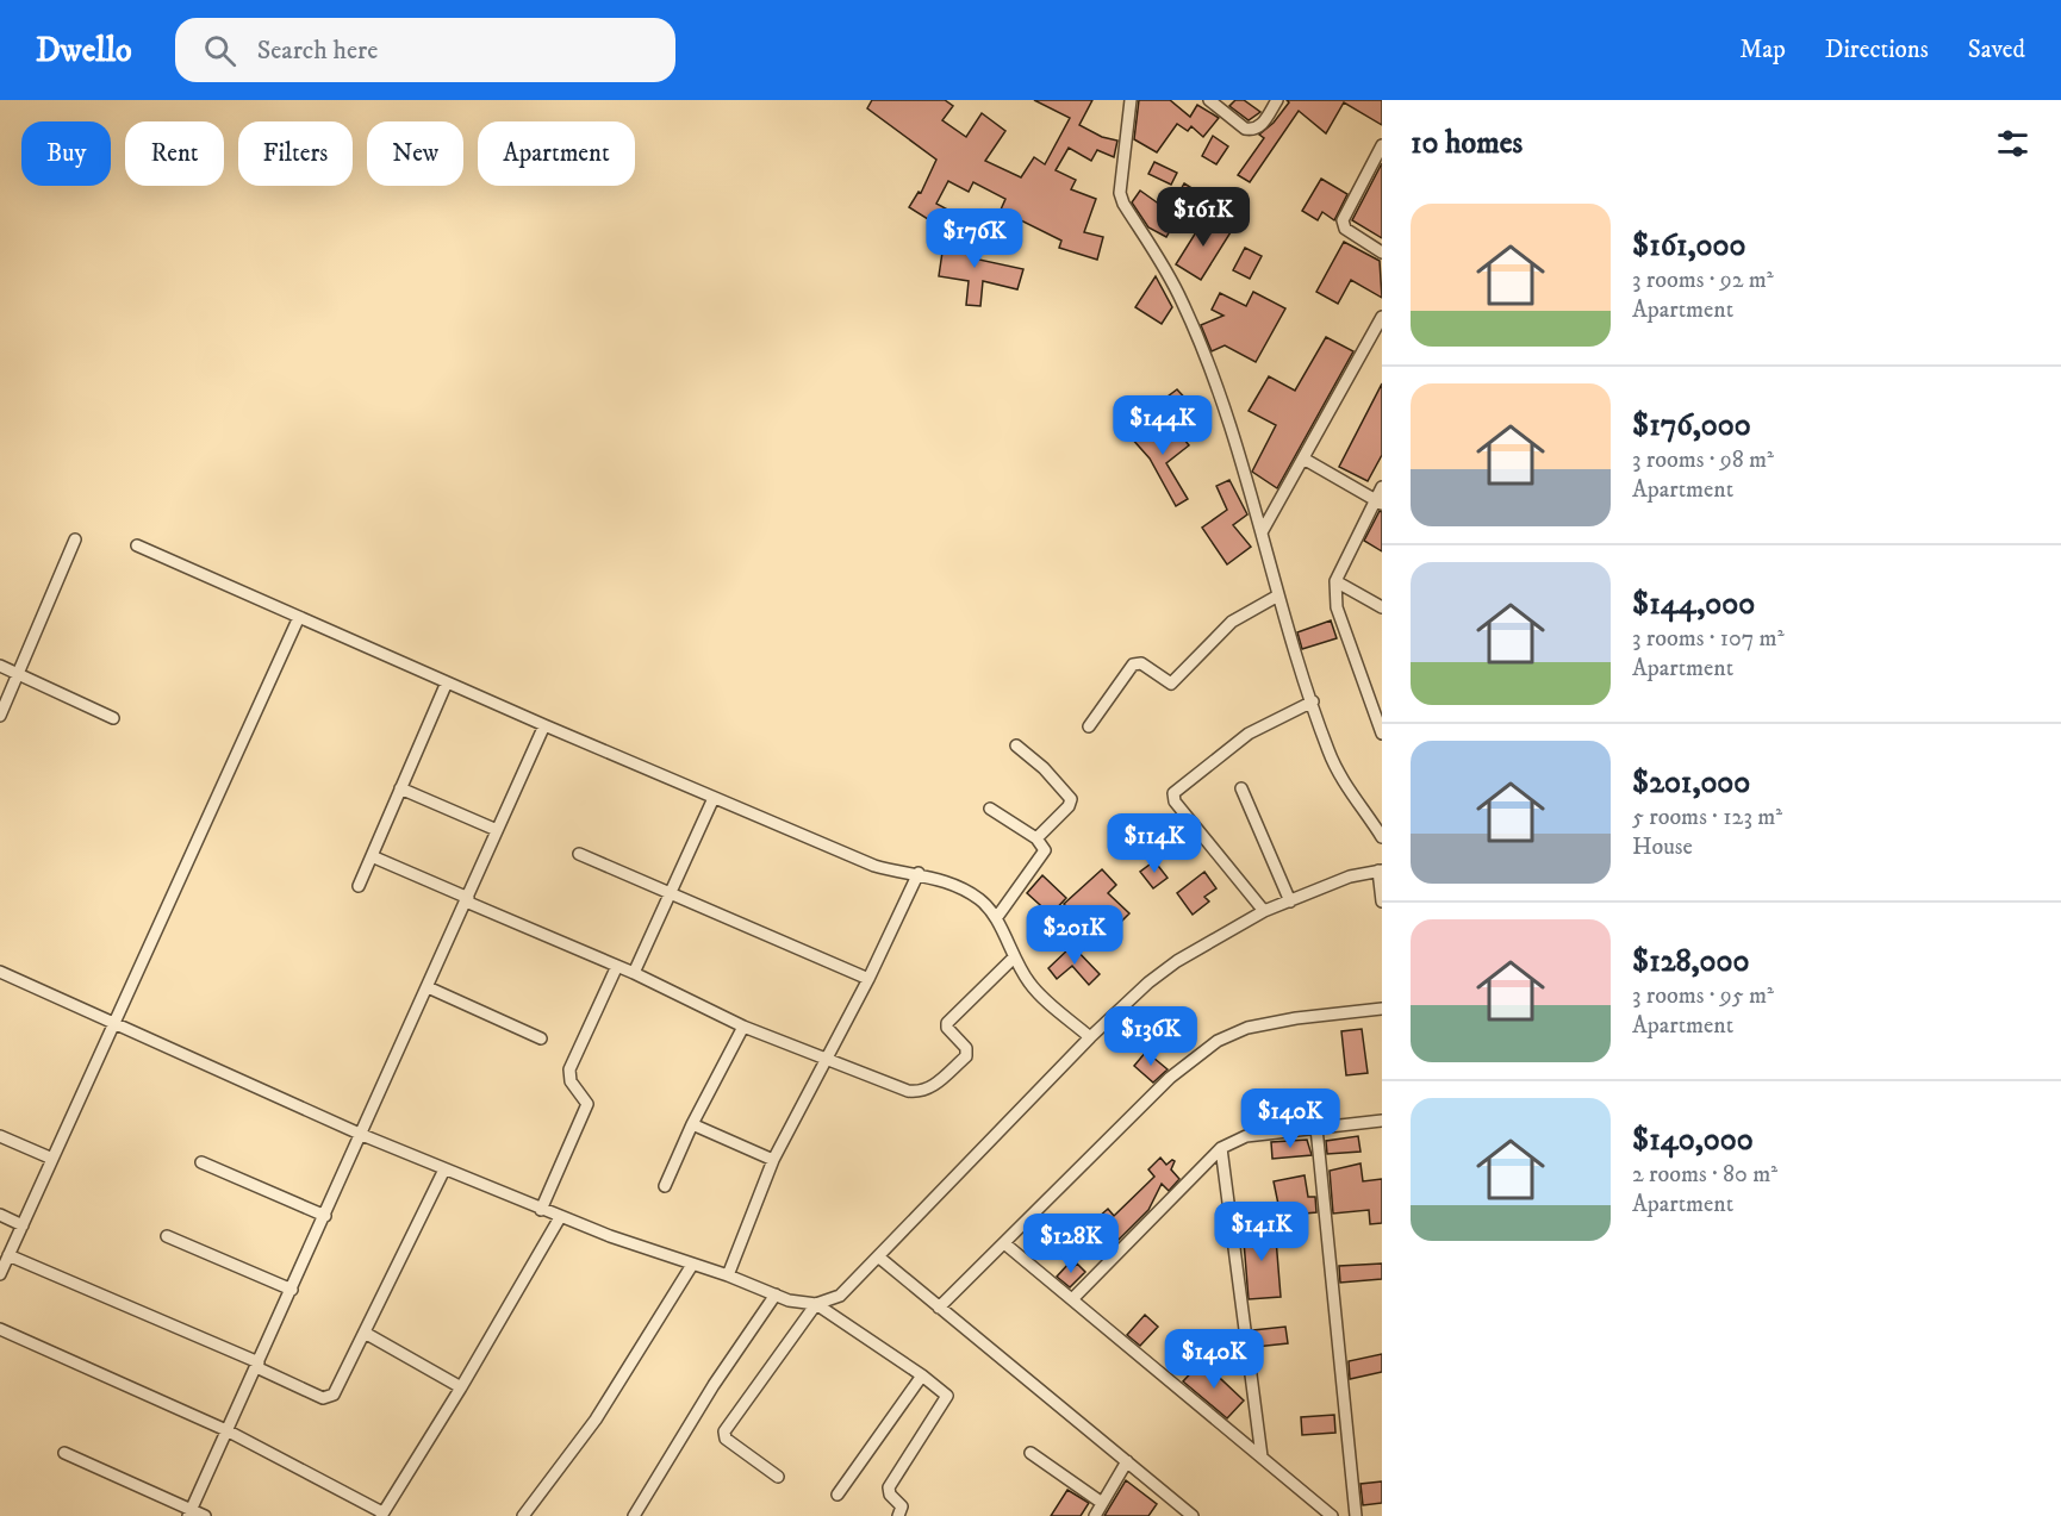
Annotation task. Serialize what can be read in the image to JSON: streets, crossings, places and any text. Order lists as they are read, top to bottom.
{
  "page": {
    "header": "Dwello",
    "search": "Search here",
    "nav": ["Map", "Directions", "Saved"],
    "heading": "10 homes",
    "chip": [
      "Buy",
      "Rent",
      "Filters",
      "New",
      "Apartment"
    ],
    "list": [
      {
        "name": "$161,000",
        "note": "3 rooms · 92 m² · Apartment"
      },
      {
        "name": "$176,000",
        "note": "3 rooms · 98 m² · Apartment"
      },
      {
        "name": "$144,000",
        "note": "3 rooms · 107 m² · Apartment"
      },
      {
        "name": "$201,000",
        "note": "5 rooms · 123 m² · House"
      },
      {
        "name": "$128,000",
        "note": "3 rooms · 95 m² · Apartment"
      },
      {
        "name": "$140,000",
        "note": "2 rooms · 80 m² · Apartment"
      }
    ],
    "price": [
      "$161K",
      "$176K",
      "$144K",
      "$114K",
      "$201K",
      "$136K",
      "$140K",
      "$141K",
      "$128K",
      "$140K"
    ]
  }
}
